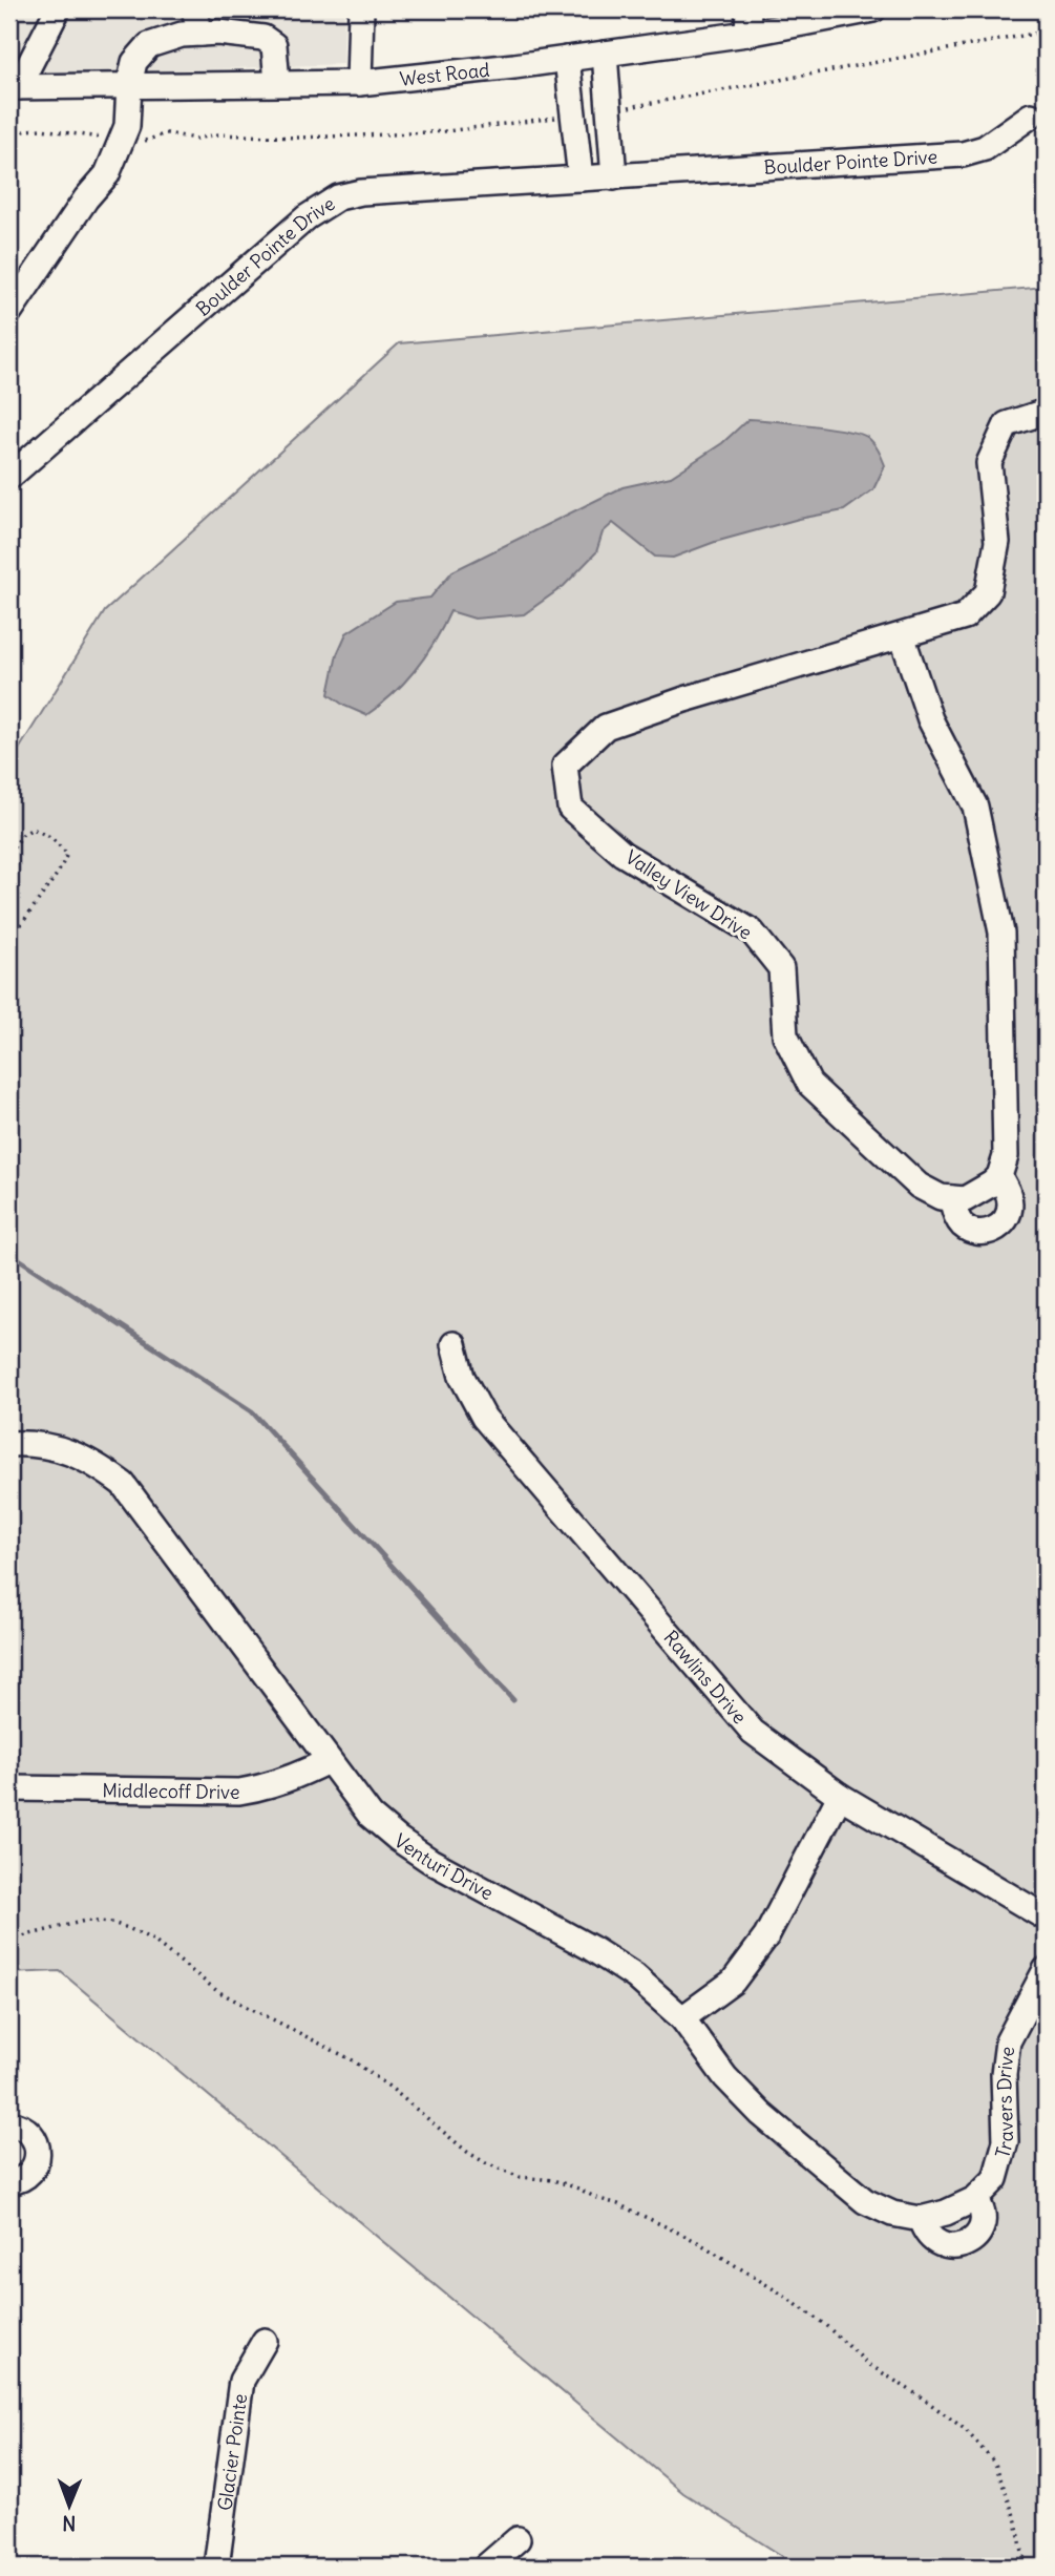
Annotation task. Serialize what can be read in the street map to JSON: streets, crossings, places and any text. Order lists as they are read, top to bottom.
{
  "streets": {
    "street": [
      "West Road",
      "Boulder Pointe Drive",
      "Valley View Drive",
      "Rawlins Drive",
      "Middlecoff Drive",
      "Venturi Drive",
      "Travers Drive",
      "Glacier Pointe"
    ]
  },
  "crossings": [
    ["Middlecoff Drive", "Venturi Drive"],
    ["Venturi Drive", "Travers Drive"]
  ],
  "north": "bottom"
}
